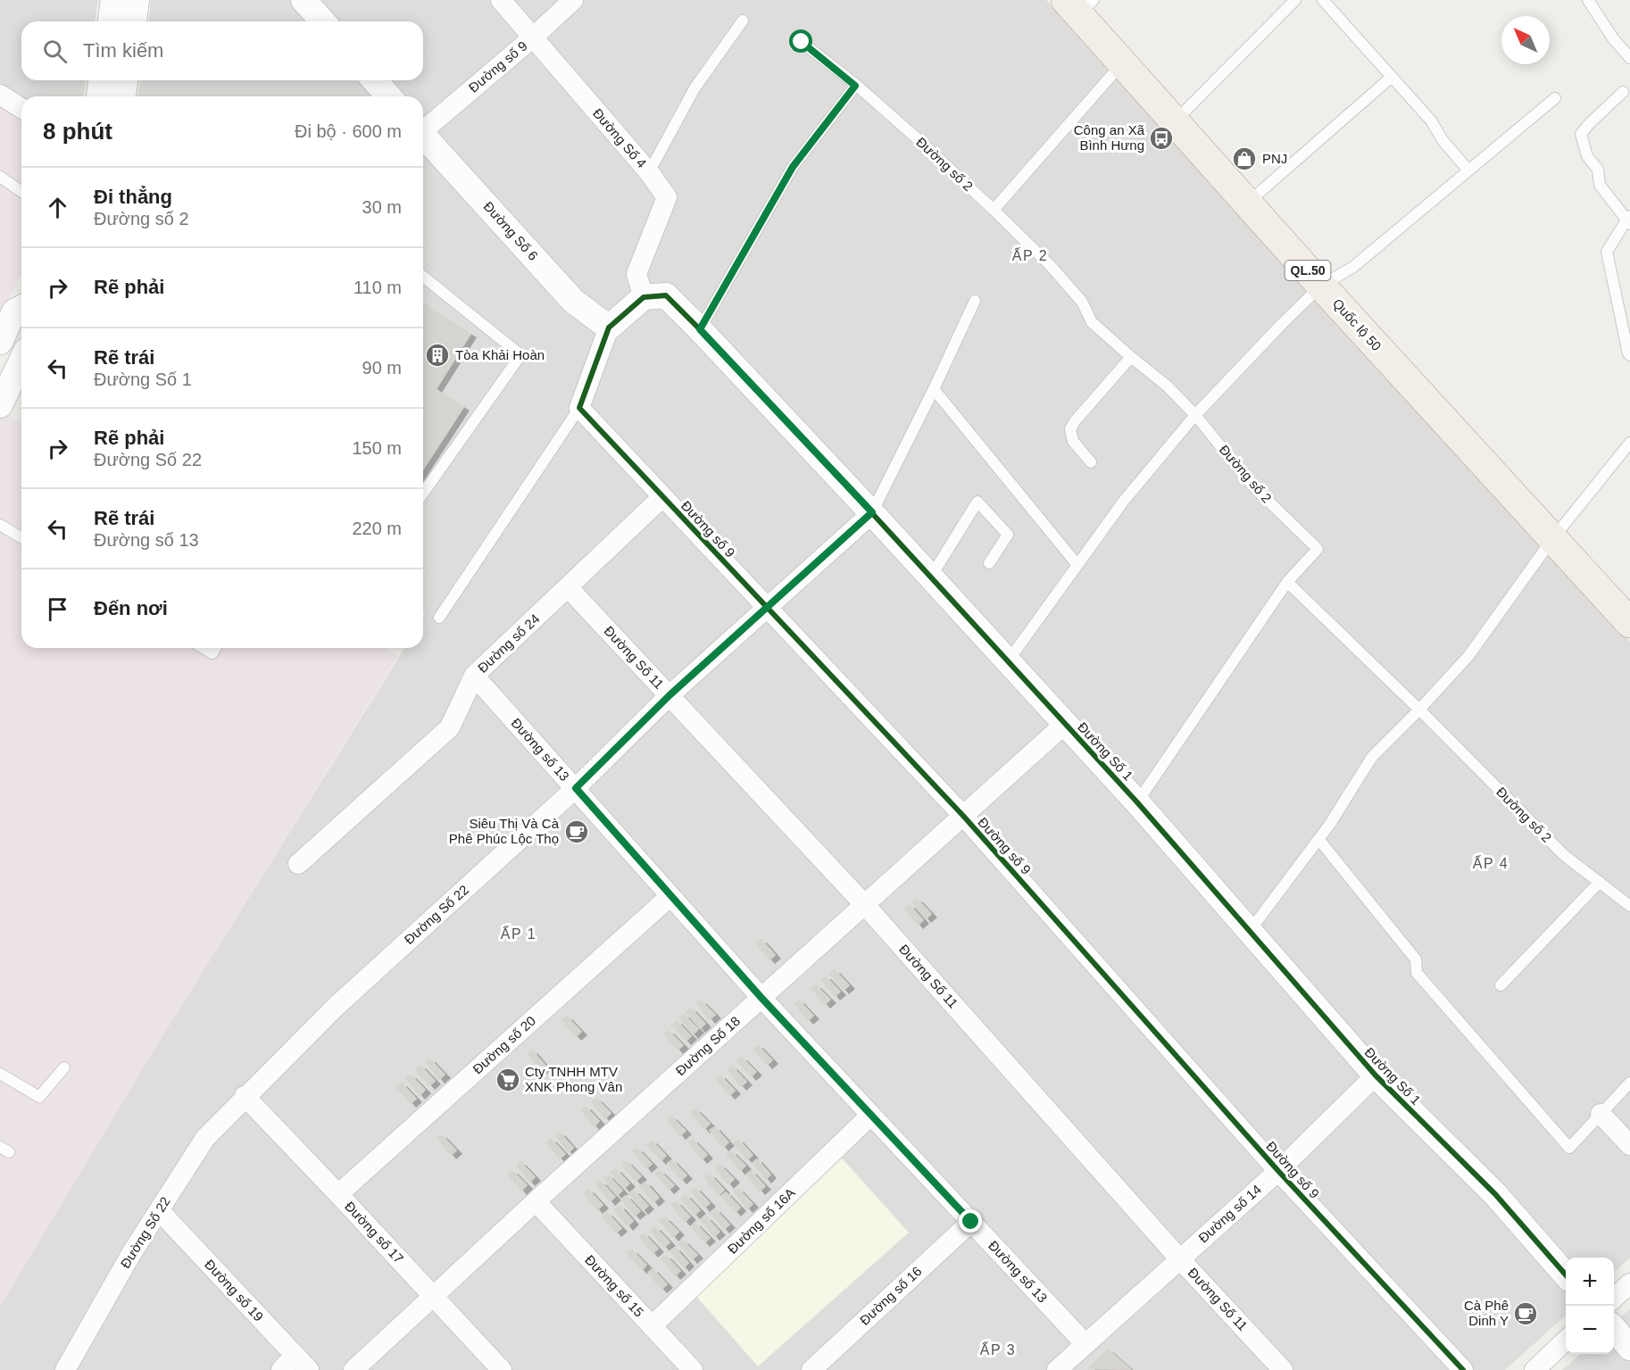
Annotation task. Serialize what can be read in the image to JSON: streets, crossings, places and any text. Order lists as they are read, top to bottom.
{
  "streets": {
    "main road": ["QL.50", "Quốc lộ 50"],
    "street": [
      "Đường số 9",
      "Đường Số 4",
      "Đường Số 6",
      "Đường số 24",
      "Đường Số 11",
      "Đường số 13",
      "Đường Số 1",
      "Đường Số 22",
      "Đường số 20",
      "Đường Số 18",
      "Đường số 14",
      "Đường số 16A",
      "Đường số 17",
      "Đường số 15",
      "Đường số 19",
      "Đường số 16"
    ],
    "lane": ["Đường số 2"]
  },
  "crossings": [
    ["Đường số 9", "Đường Số 4"],
    ["Đường số 9", "Đường số 24"],
    ["Đường số 9", "Đường Số 22"],
    ["Đường số 9", "Đường Số 18"],
    ["Đường số 9", "Đường số 14"],
    ["Đường Số 4", "Đường Số 1"],
    ["Đường số 24", "Đường Số 11"],
    ["Đường số 24", "Đường số 13"],
    ["Đường Số 11", "Đường Số 22"],
    ["Đường Số 11", "Đường Số 18"],
    ["Đường Số 11", "Đường số 14"],
    ["Đường số 13", "Đường Số 22"],
    ["Đường số 13", "Đường số 20"],
    ["Đường số 13", "Đường Số 18"],
    ["Đường số 13", "Đường số 14"],
    ["Đường số 13", "Đường số 16A"],
    ["Đường số 13", "Đường số 16"],
    ["Đường Số 1", "Đường Số 22"],
    ["Đường Số 1", "Đường Số 18"],
    ["Đường Số 1", "Đường số 14"],
    ["Đường Số 22", "Đường số 17"],
    ["Đường Số 22", "Đường số 19"],
    ["Đường số 20", "Đường số 17"],
    ["Đường Số 18", "Đường số 17"],
    ["Đường Số 18", "Đường số 15"],
    ["Đường số 16A", "Đường số 15"]
  ],
  "districts": [
    "ẤP 2",
    "ẤP 4",
    "ẤP 1",
    "ẤP 3"
  ],
  "places": {
    "bus stop": ["Công an Xã Bình Hưng"],
    "shop": ["PNJ"],
    "building": ["Tòa Khải Hoàn"],
    "cafe": ["Siêu Thị Và Cà Phê Phúc Lộc Thọ", "Cà Phê Dinh Y"],
    "supermarket": ["Cty TNHH MTV XNK Phong Vân"]
  },
  "north": "top left",
  "page": {
    "search": "Tìm kiếm",
    "heading": ["8 phút", "Đi bộ · 600 m"],
    "list": [
      ["Đi thẳng", "Đường số 2", "30 m"],
      ["Rẽ phải", "110 m"],
      ["Rẽ trái", "Đường Số 1", "90 m"],
      ["Rẽ phải", "Đường Số 22", "150 m"],
      ["Rẽ trái", "Đường số 13", "220 m"],
      "Đến nơi"
    ],
    "map_buttons": ["+", "−"]
  }
}
